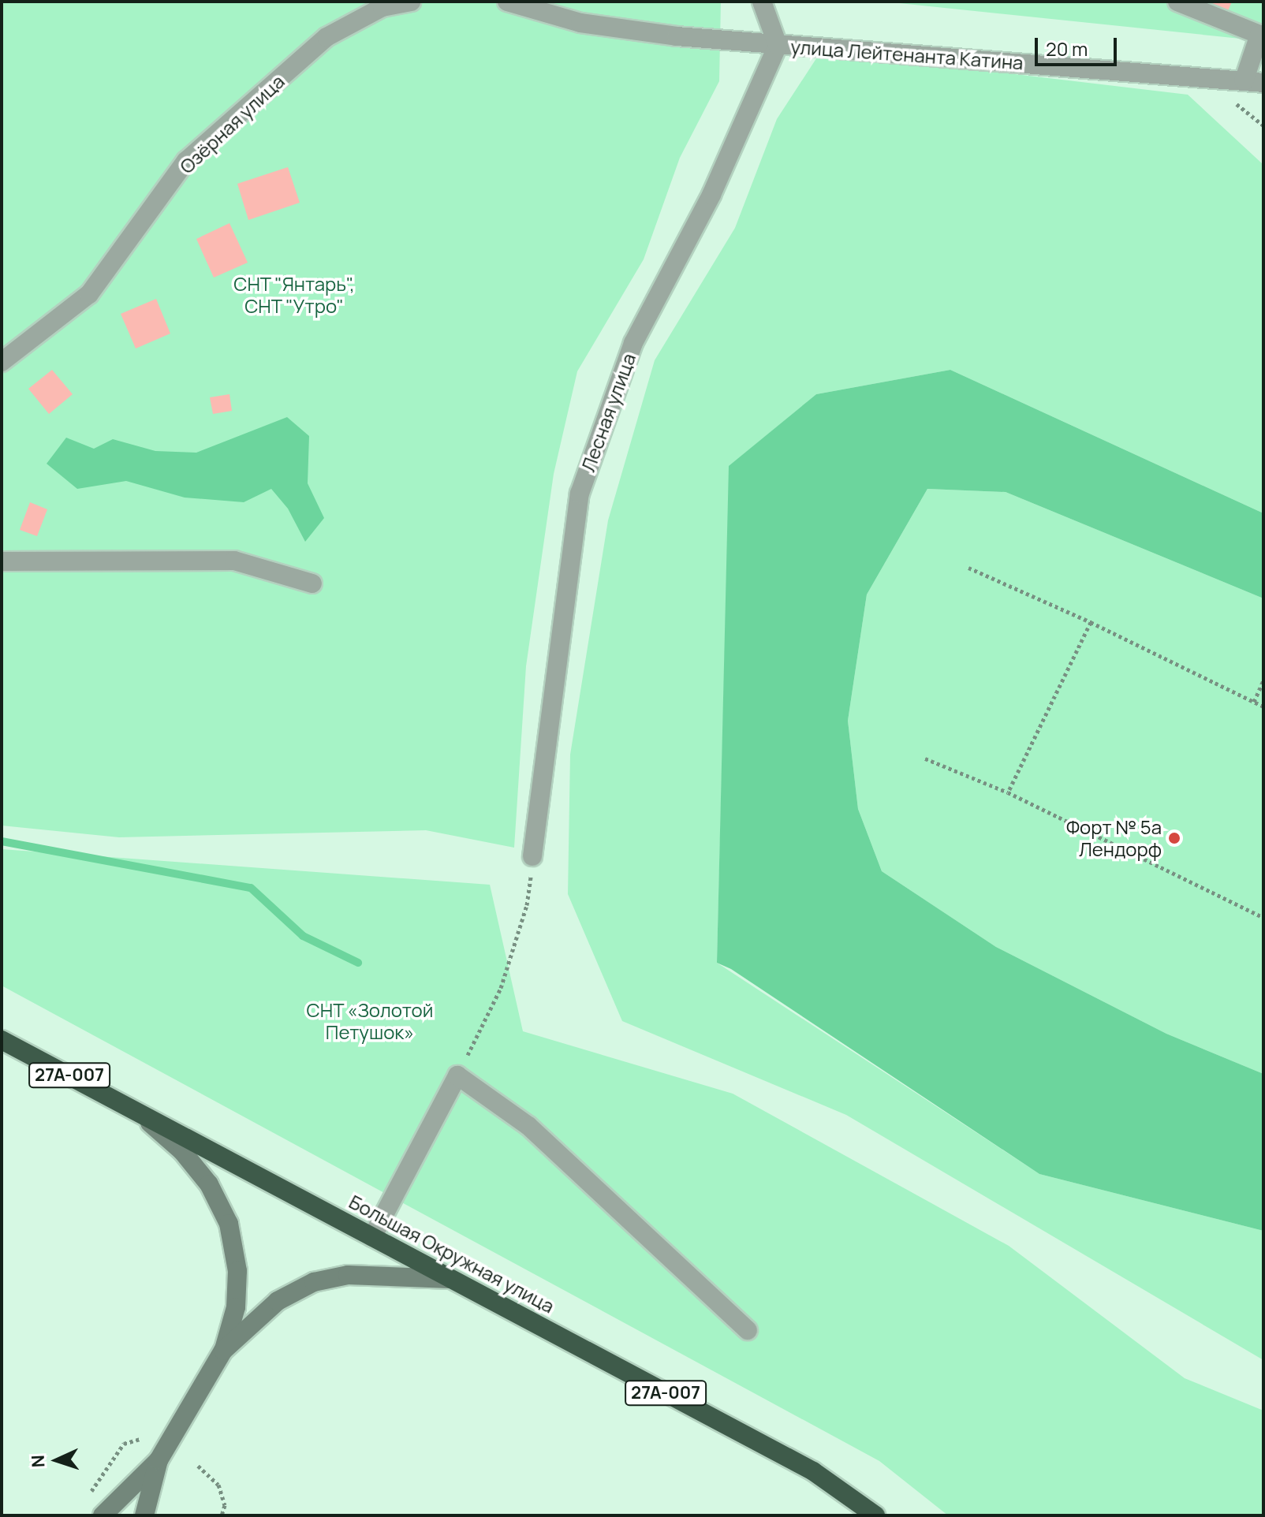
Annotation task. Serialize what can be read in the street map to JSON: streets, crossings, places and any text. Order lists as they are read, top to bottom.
{
  "streets": {
    "highway": ["27А-007", "Большая Окружная улица"],
    "street": ["улица Лейтенанта Катина", "Озёрная улица", "Лесная улица"]
  },
  "crossings": [
    ["улица Лейтенанта Катина", "Лесная улица"]
  ],
  "parks": ["СНТ \"Янтарь\", СНТ \"Утро\"", "СНТ «Золотой Петушок»"],
  "places": ["Форт № 5а Лендорф"],
  "scale_bar": "20 m",
  "north": "left"
}
